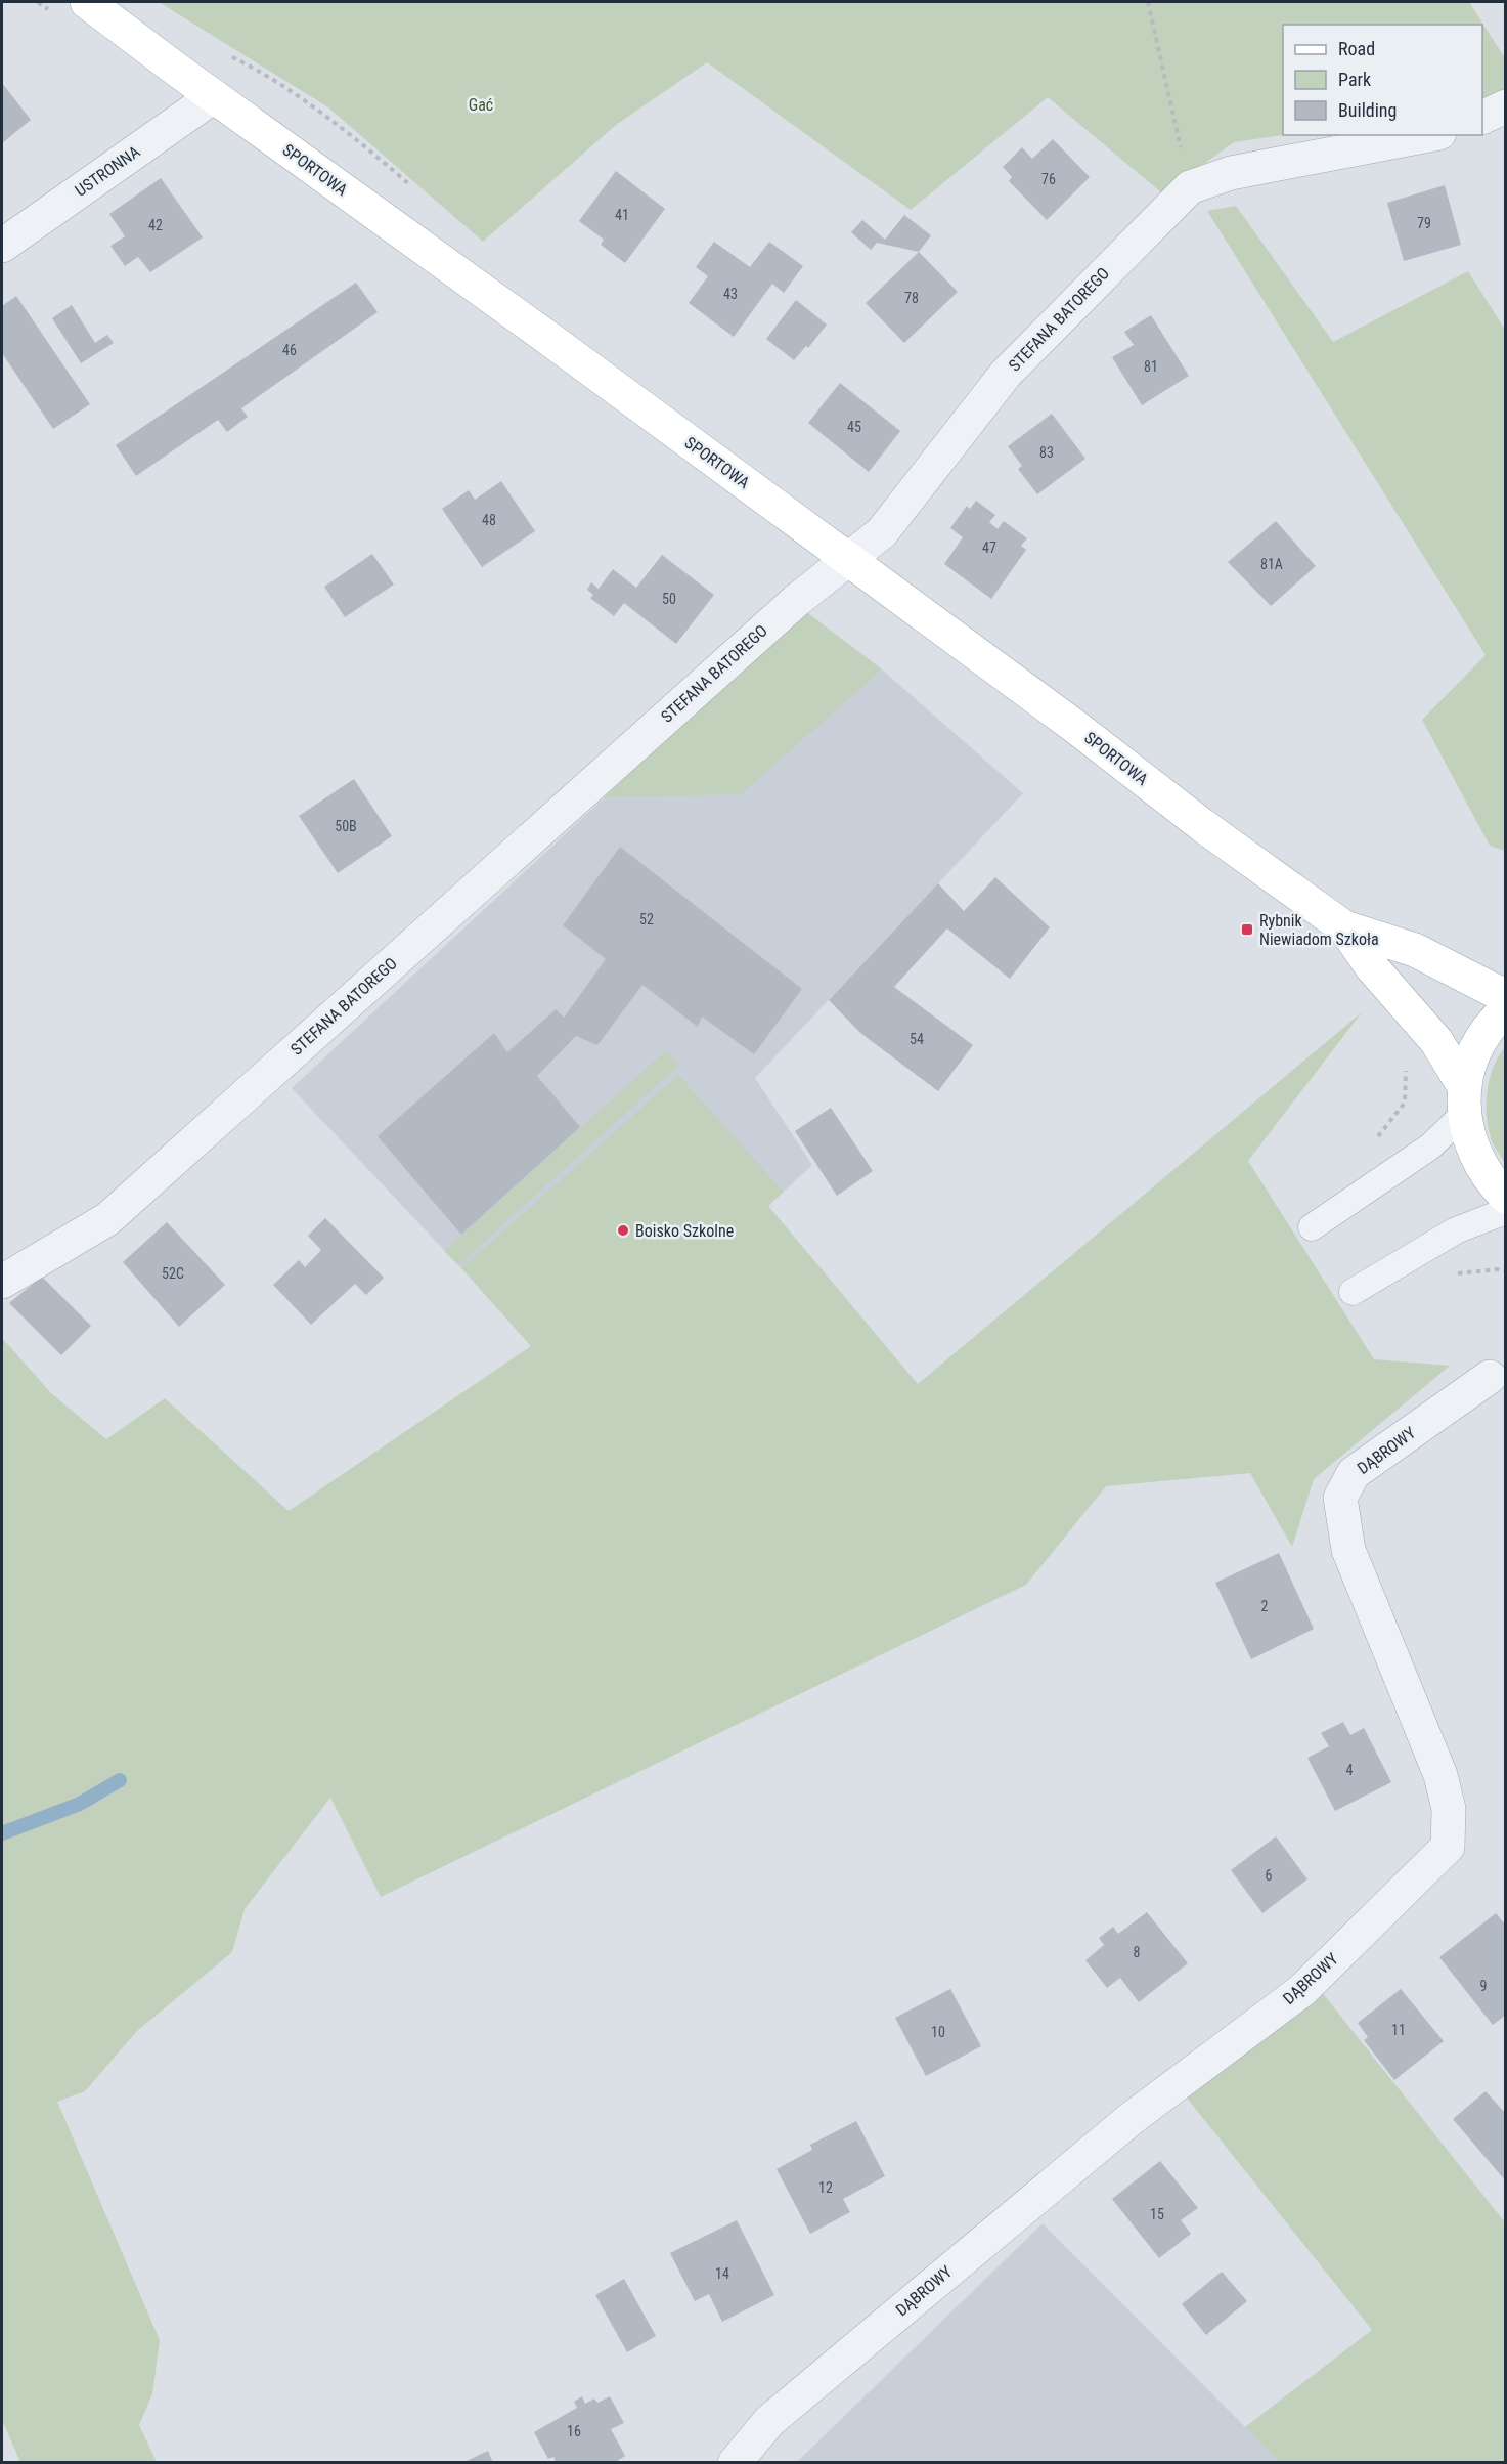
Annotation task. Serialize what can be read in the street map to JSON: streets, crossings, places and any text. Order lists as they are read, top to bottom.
{
  "streets": {
    "main road": ["SPORTOWA"],
    "street": ["USTRONNA", "STEFANA BATOREGO", "DĄBROWY"]
  },
  "crossings": [
    ["SPORTOWA", "USTRONNA"],
    ["SPORTOWA", "STEFANA BATOREGO"]
  ],
  "parks": ["Gać"],
  "places": {
    "transit": ["Rybnik Niewiadom Szkoła"],
    "other": ["Boisko Szkolne"]
  },
  "house_numbers": [
    "76",
    "41",
    "79",
    "42",
    "43",
    "78",
    "46",
    "81",
    "45",
    "83",
    "48",
    "47",
    "81A",
    "50",
    "50B",
    "52",
    "54",
    "52C",
    "2",
    "4",
    "6",
    "8",
    "9",
    "11",
    "10",
    "12",
    "15",
    "14",
    "16"
  ],
  "legend": ["Road", "Park", "Building"]
}
